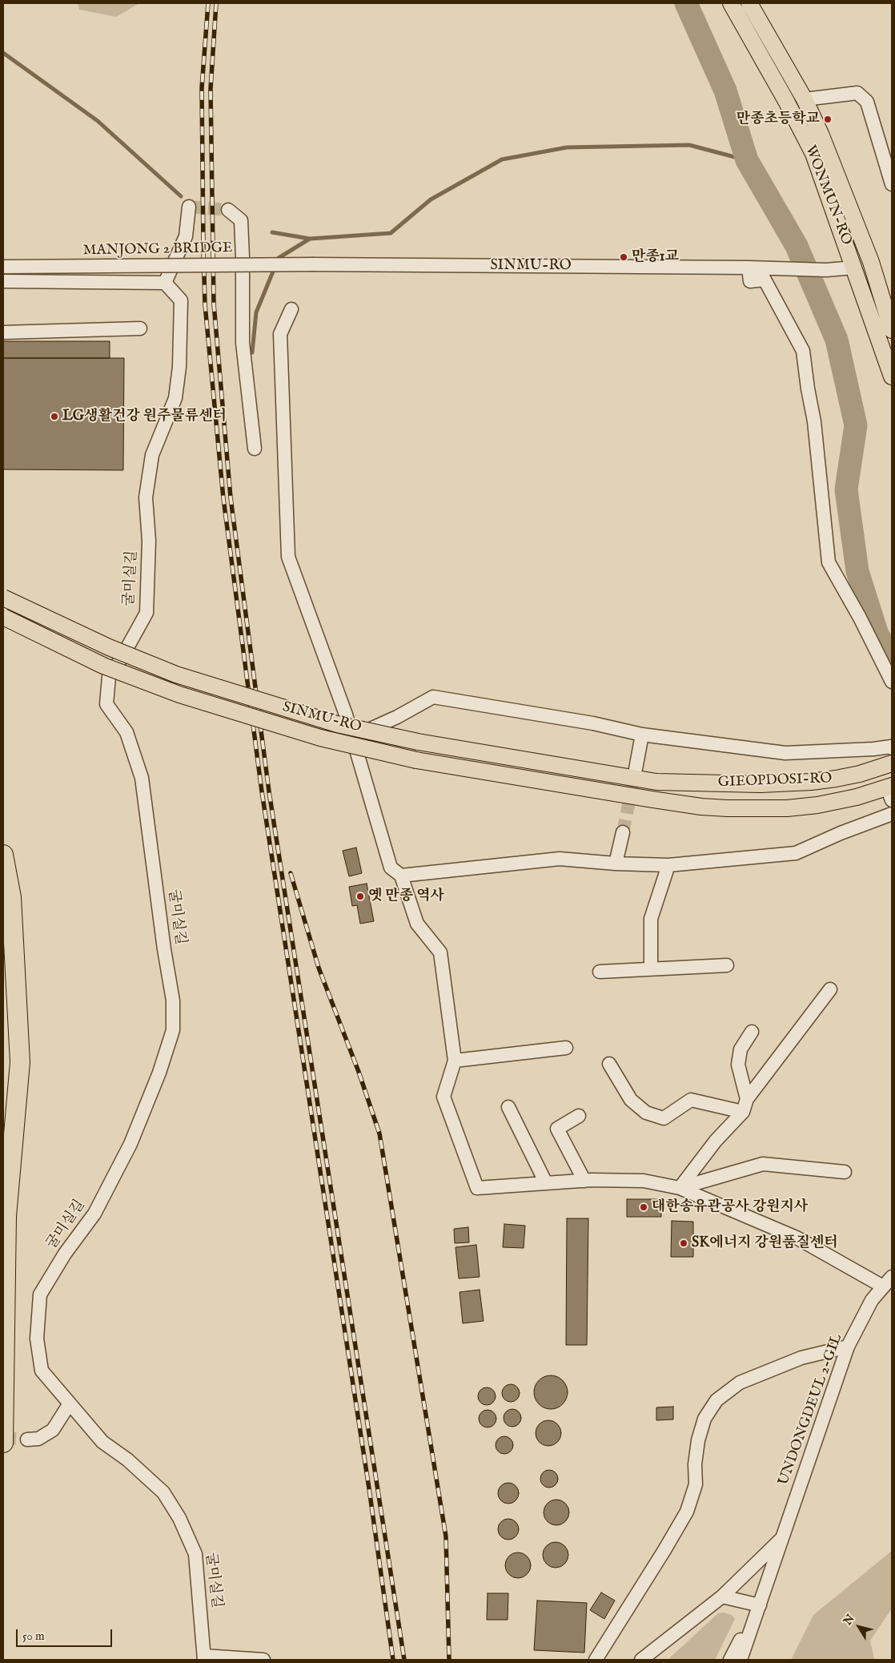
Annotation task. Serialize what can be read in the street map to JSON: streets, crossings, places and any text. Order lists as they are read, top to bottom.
{
  "streets": {
    "main road": ["WONMUN-RO", "SINMU-RO", "GIEOPDOSI-RO"],
    "street": ["MANJONG 2 BRIDGE", "굴미실길", "UNDONGDEUL 2-GIL"]
  },
  "crossings": [
    ["WONMUN-RO", "SINMU-RO"],
    ["MANJONG 2 BRIDGE", "SINMU-RO"],
    ["SINMU-RO", "GIEOPDOSI-RO"]
  ],
  "places": [
    "만종초등학교",
    "만종1교",
    "LG생활건강 원주물류센터",
    "옛 만종 역사",
    "대한송유관공사 강원지사",
    "SK에너지 강원품질센터"
  ],
  "scale_bar": "50 m",
  "north": "top left"
}
